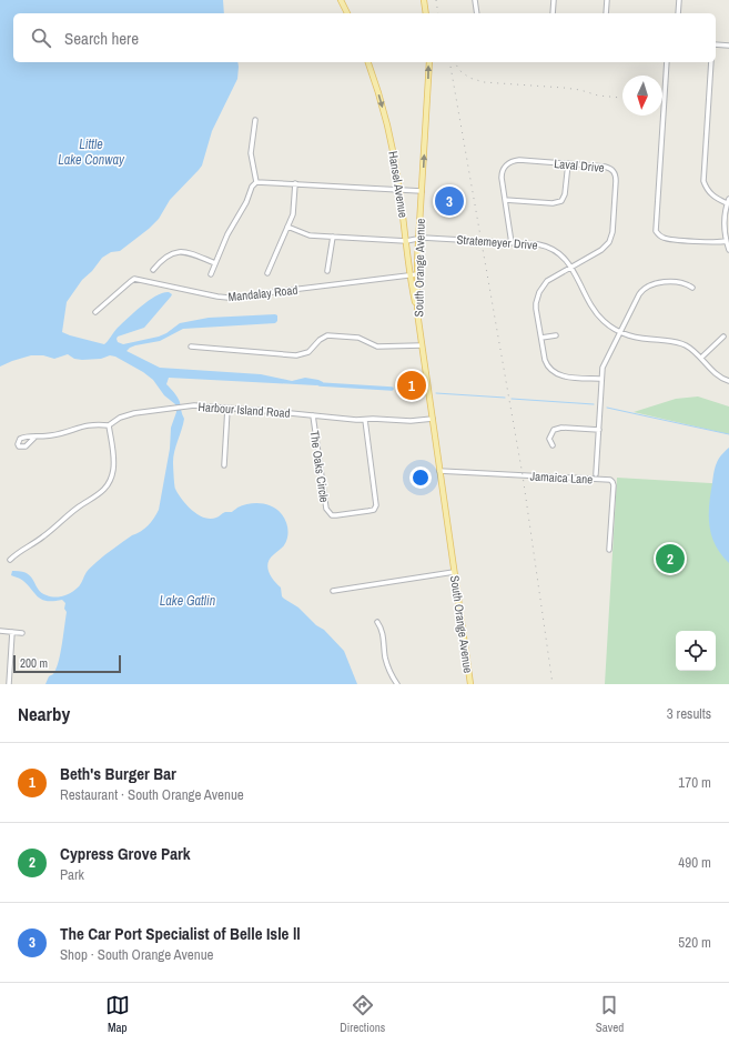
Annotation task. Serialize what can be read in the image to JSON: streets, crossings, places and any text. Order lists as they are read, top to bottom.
{
  "streets": {
    "main road": ["Hansel Avenue", "South Orange Avenue"],
    "street": [
      "Laval Drive",
      "Stratemeyer Drive",
      "Mandalay Road",
      "Harbour Island Road",
      "The Oaks Circle",
      "Jamaica Lane"
    ]
  },
  "crossings": [
    ["Laval Drive", "Stratemeyer Drive"],
    ["Hansel Avenue", "Stratemeyer Drive"],
    ["Hansel Avenue", "South Orange Avenue"],
    ["Hansel Avenue", "Mandalay Road"],
    ["Stratemeyer Drive", "South Orange Avenue"],
    ["South Orange Avenue", "Mandalay Road"],
    ["South Orange Avenue", "Harbour Island Road"],
    ["South Orange Avenue", "Jamaica Lane"],
    ["Harbour Island Road", "The Oaks Circle"]
  ],
  "one_way": ["Hansel Avenue"],
  "water": ["Little Lake Conway", "Lake Gatlin"],
  "scale_bar": "200 m",
  "north": "bottom",
  "page": {
    "search": "Search here",
    "pins": ["3", "1", "2"],
    "scale": "200 m",
    "heading": ["Nearby", "3 results"],
    "list": [
      {
        "mark": "1",
        "name": "Beth's Burger Bar",
        "note": "Restaurant · South Orange Avenue",
        "value": "170 m"
      },
      {
        "mark": "2",
        "name": "Cypress Grove Park",
        "note": "Park",
        "value": "490 m"
      },
      {
        "mark": "3",
        "name": "The Car Port Specialist of Belle Isle ll",
        "note": "Shop · South Orange Avenue",
        "value": "520 m"
      }
    ],
    "nav": ["Map", "Directions", "Saved"]
  }
}
